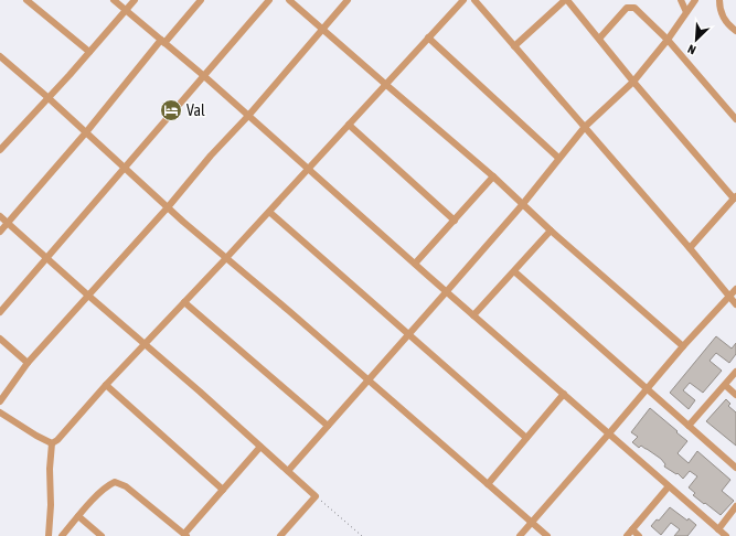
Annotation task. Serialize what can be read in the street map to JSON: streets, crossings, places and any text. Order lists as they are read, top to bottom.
{
  "places": {
    "hotel": ["Val"]
  },
  "north": "bottom left"
}
